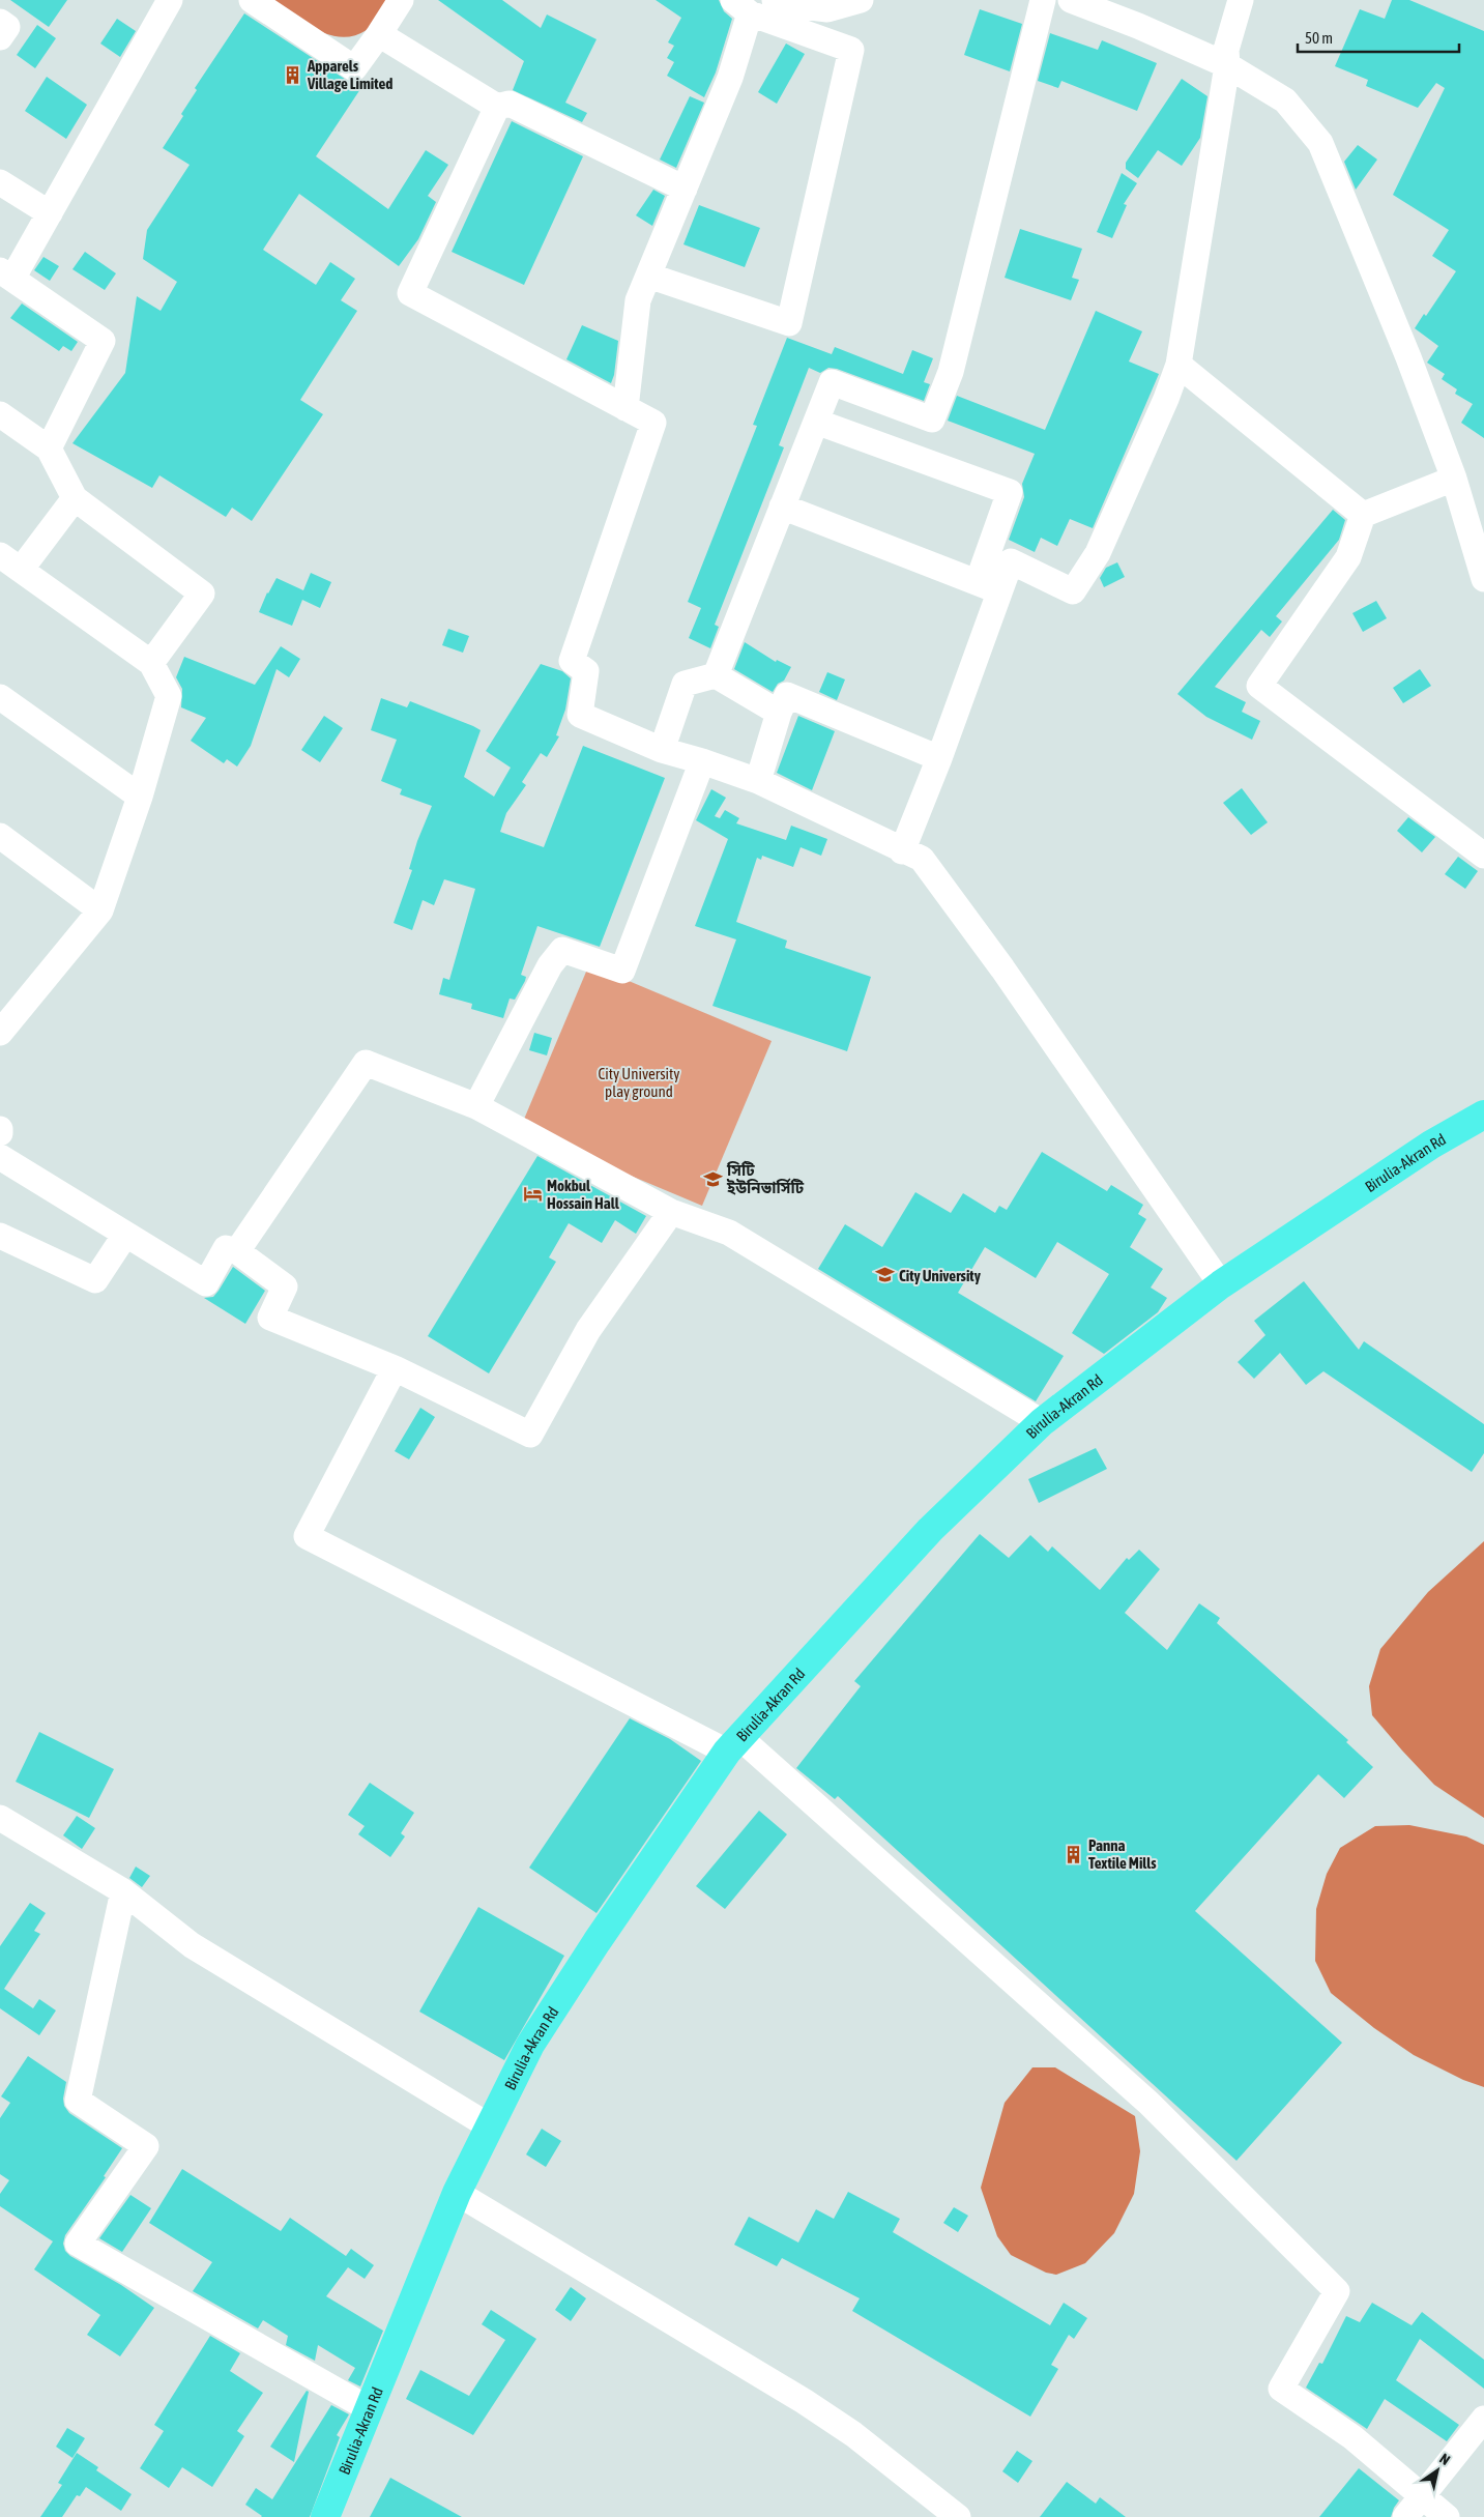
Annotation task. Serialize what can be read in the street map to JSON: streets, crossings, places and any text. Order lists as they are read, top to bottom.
{
  "streets": {
    "highway": ["Birulia-Akran Rd"]
  },
  "parks": ["City University play ground"],
  "places": {
    "building": ["Apparels Village Limited", "Panna Textile Mills"],
    "school or university": ["সিটি ইউনিভার্সিটি", "City University"],
    "hotel": ["Mokbul Hossain Hall"]
  },
  "scale_bar": "50 m",
  "north": "top right"
}
